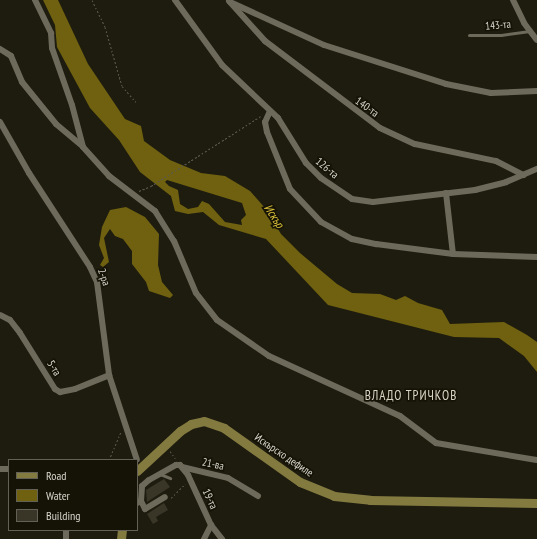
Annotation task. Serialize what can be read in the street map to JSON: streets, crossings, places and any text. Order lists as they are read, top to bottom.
{
  "streets": {
    "main road": ["Искърско дефиле"],
    "street": [
      "140-та",
      "126-та",
      "2-ра",
      "5-та",
      "21-ва",
      "19-та"
    ],
    "lane": ["143-та"]
  },
  "crossings": [
    ["140-та", "126-та"],
    ["2-ра", "5-та"],
    ["21-ва", "19-та"]
  ],
  "districts": ["ВЛАДО ТРИЧКОВ"],
  "water": ["Искър"],
  "legend": ["Road", "Water", "Building"]
}
